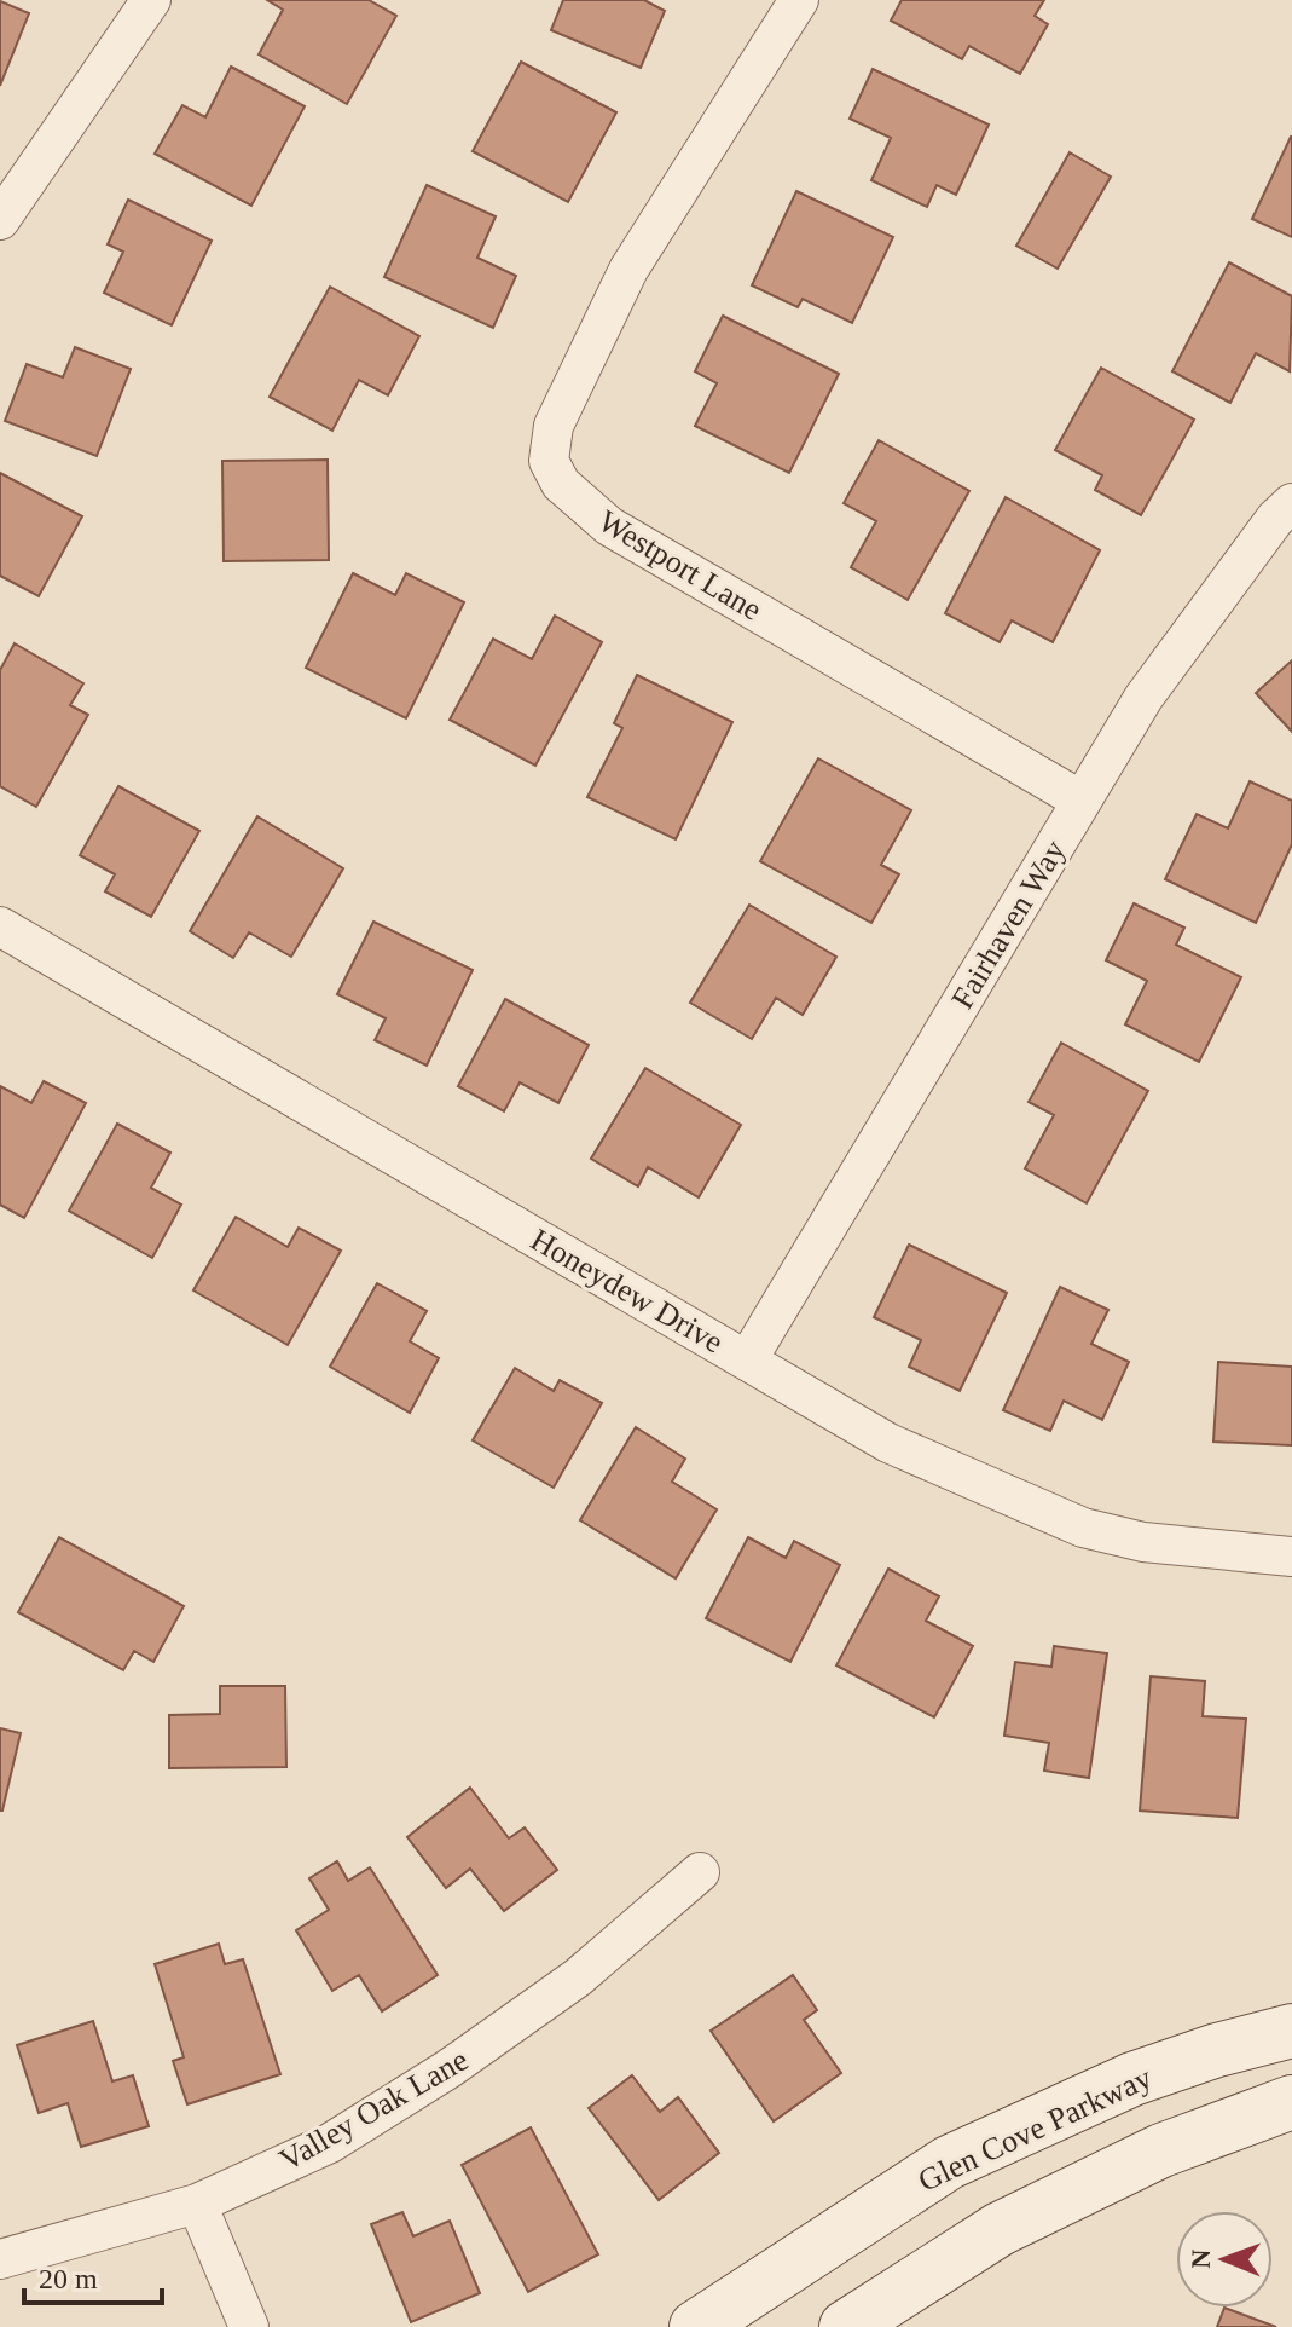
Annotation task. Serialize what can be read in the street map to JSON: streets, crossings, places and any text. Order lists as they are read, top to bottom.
{
  "streets": {
    "main road": ["Glen Cove Parkway"],
    "street": [
      "Westport Lane",
      "Fairhaven Way",
      "Honeydew Drive",
      "Valley Oak Lane"
    ]
  },
  "crossings": [
    ["Westport Lane", "Fairhaven Way"],
    ["Fairhaven Way", "Honeydew Drive"]
  ],
  "scale_bar": "20 m",
  "north": "left"
}
